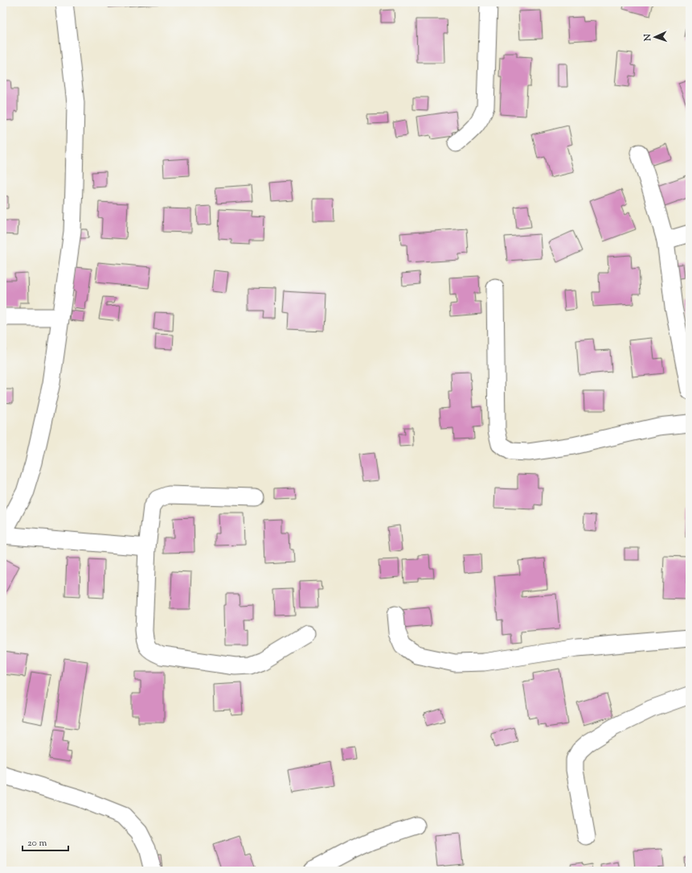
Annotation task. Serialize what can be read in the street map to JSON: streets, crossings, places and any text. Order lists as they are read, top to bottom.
{
  "scale_bar": "20 m",
  "north": "left"
}
